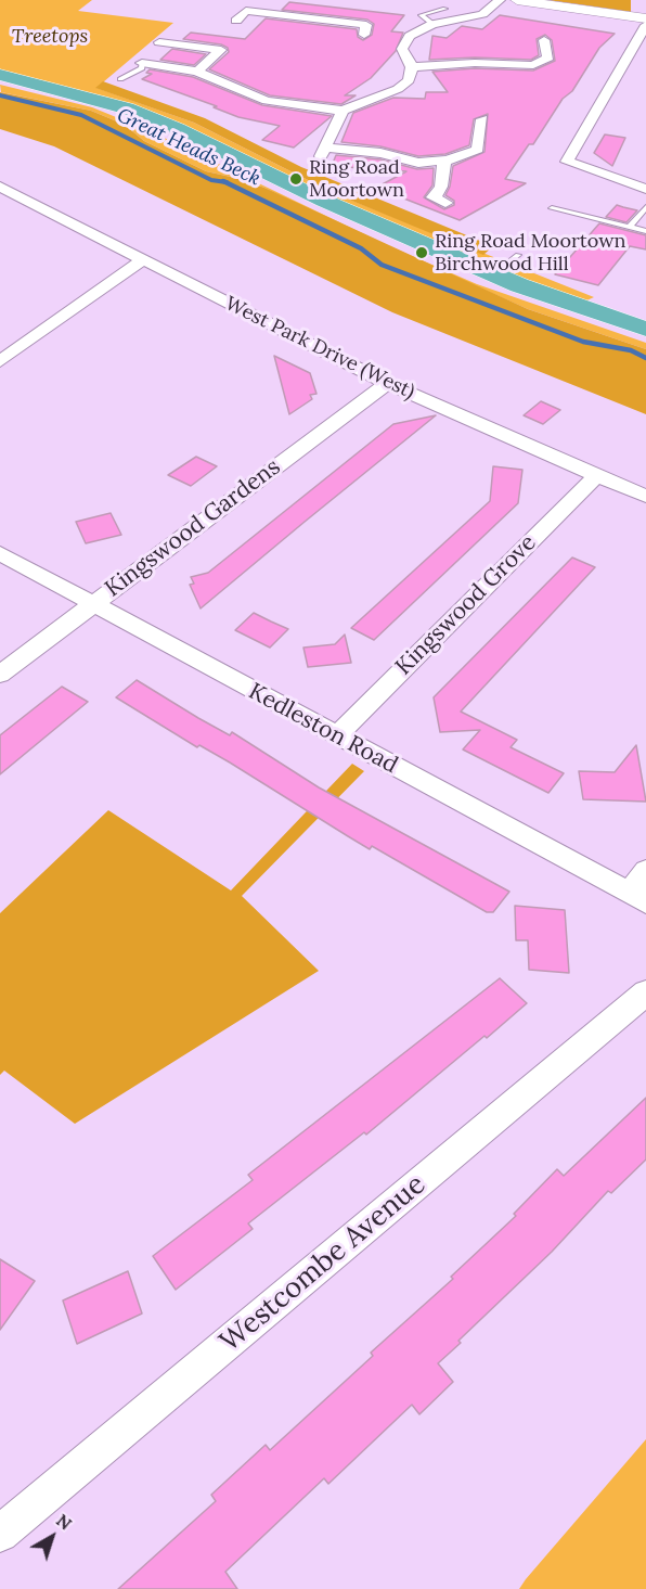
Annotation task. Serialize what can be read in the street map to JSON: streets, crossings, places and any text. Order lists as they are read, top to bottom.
{
  "streets": {
    "street": [
      "West Park Drive (West)",
      "Kingswood Gardens",
      "Kingswood Grove",
      "Kedleston Road",
      "Westcombe Avenue"
    ]
  },
  "crossings": [
    ["West Park Drive (West)", "Kingswood Gardens"],
    ["West Park Drive (West)", "Kingswood Grove"],
    ["Kingswood Gardens", "Kedleston Road"],
    ["Kingswood Grove", "Kedleston Road"]
  ],
  "water": ["Great Heads Beck"],
  "parks": ["Treetops"],
  "places": ["Ring Road Moortown", "Ring Road Moortown Birchwood Hill"],
  "north": "top right"
}
